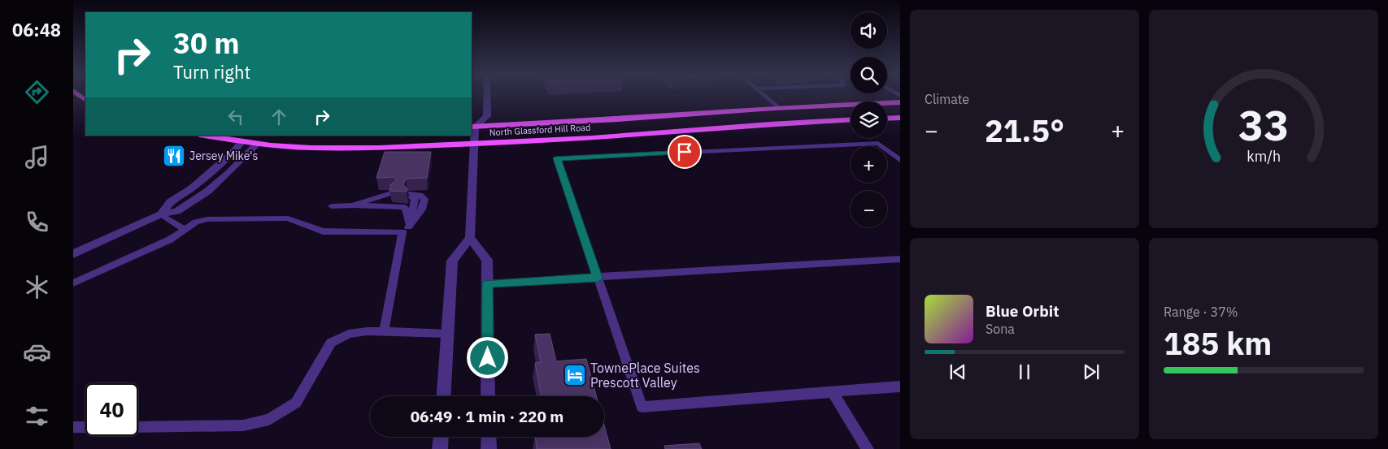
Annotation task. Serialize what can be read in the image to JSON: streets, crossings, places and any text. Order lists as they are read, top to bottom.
{
  "streets": {
    "main road": ["North Glassford Hill Road"]
  },
  "places": {
    "restaurant": ["Jersey Mike's"],
    "hotel": ["TownePlace Suites Prescott Valley"]
  },
  "page": {
    "tabs": "06:48",
    "tile": [
      "Climate",
      ["Range · 37%", "185 km"]
    ],
    "map_buttons": ["+", "−"],
    "turn": ["30 m", "Turn right"],
    "heat": ["−", "21.5°", "+"],
    "song": ["Blue Orbit", "Sona"],
    "limit": "40",
    "trip": "06:49 · 1 min · 220 m",
    "gauge": ["33", "km/h"]
  }
}
